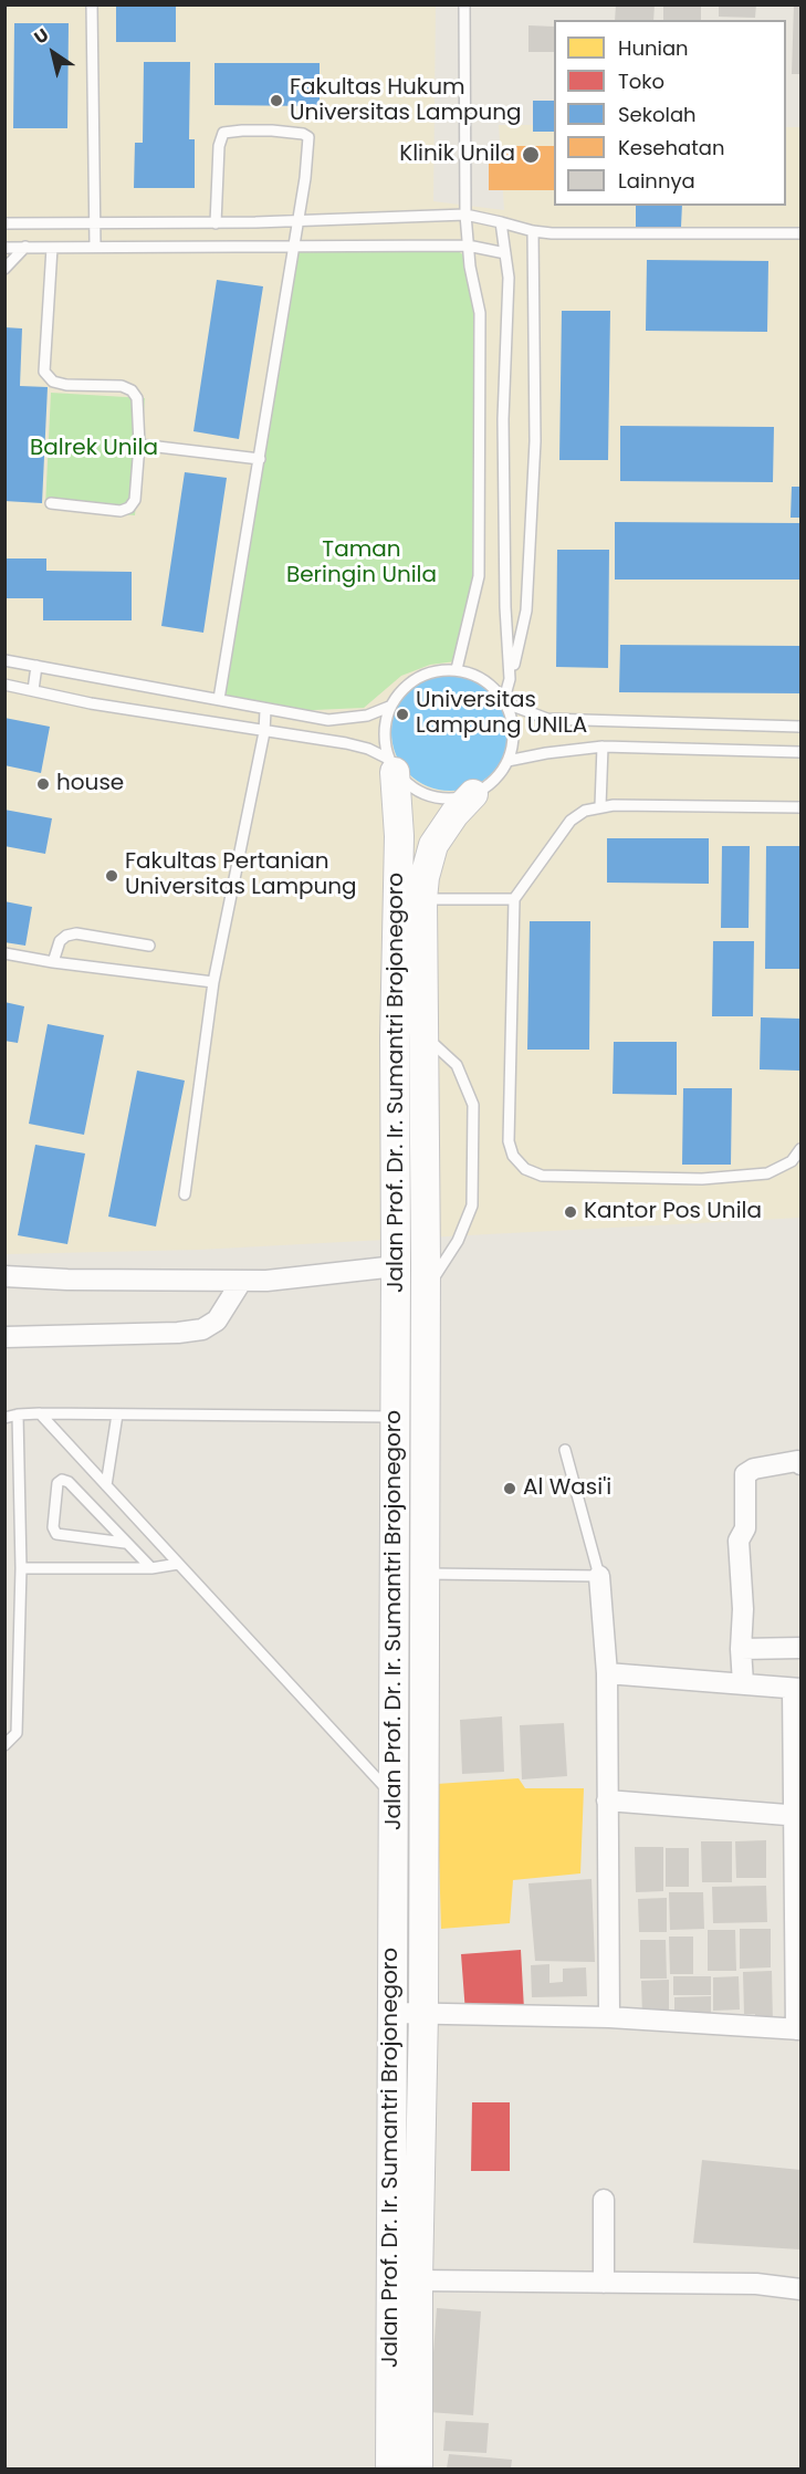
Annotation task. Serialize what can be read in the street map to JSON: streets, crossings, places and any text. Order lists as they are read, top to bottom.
{
  "streets": {
    "street": ["Jalan Prof. Dr. Ir. Sumantri Brojonegoro"]
  },
  "parks": ["Balrek Unila", "Taman Beringin Unila"],
  "places": [
    "Fakultas Hukum Universitas Lampung",
    "Klinik Unila",
    "Universitas Lampung UNILA",
    "house",
    "Fakultas Pertanian Universitas Lampung",
    "Kantor Pos Unila",
    "Al Wasi'i"
  ],
  "legend": [
    "Hunian",
    "Toko",
    "Sekolah",
    "Kesehatan",
    "Lainnya"
  ],
  "north": "top left"
}
